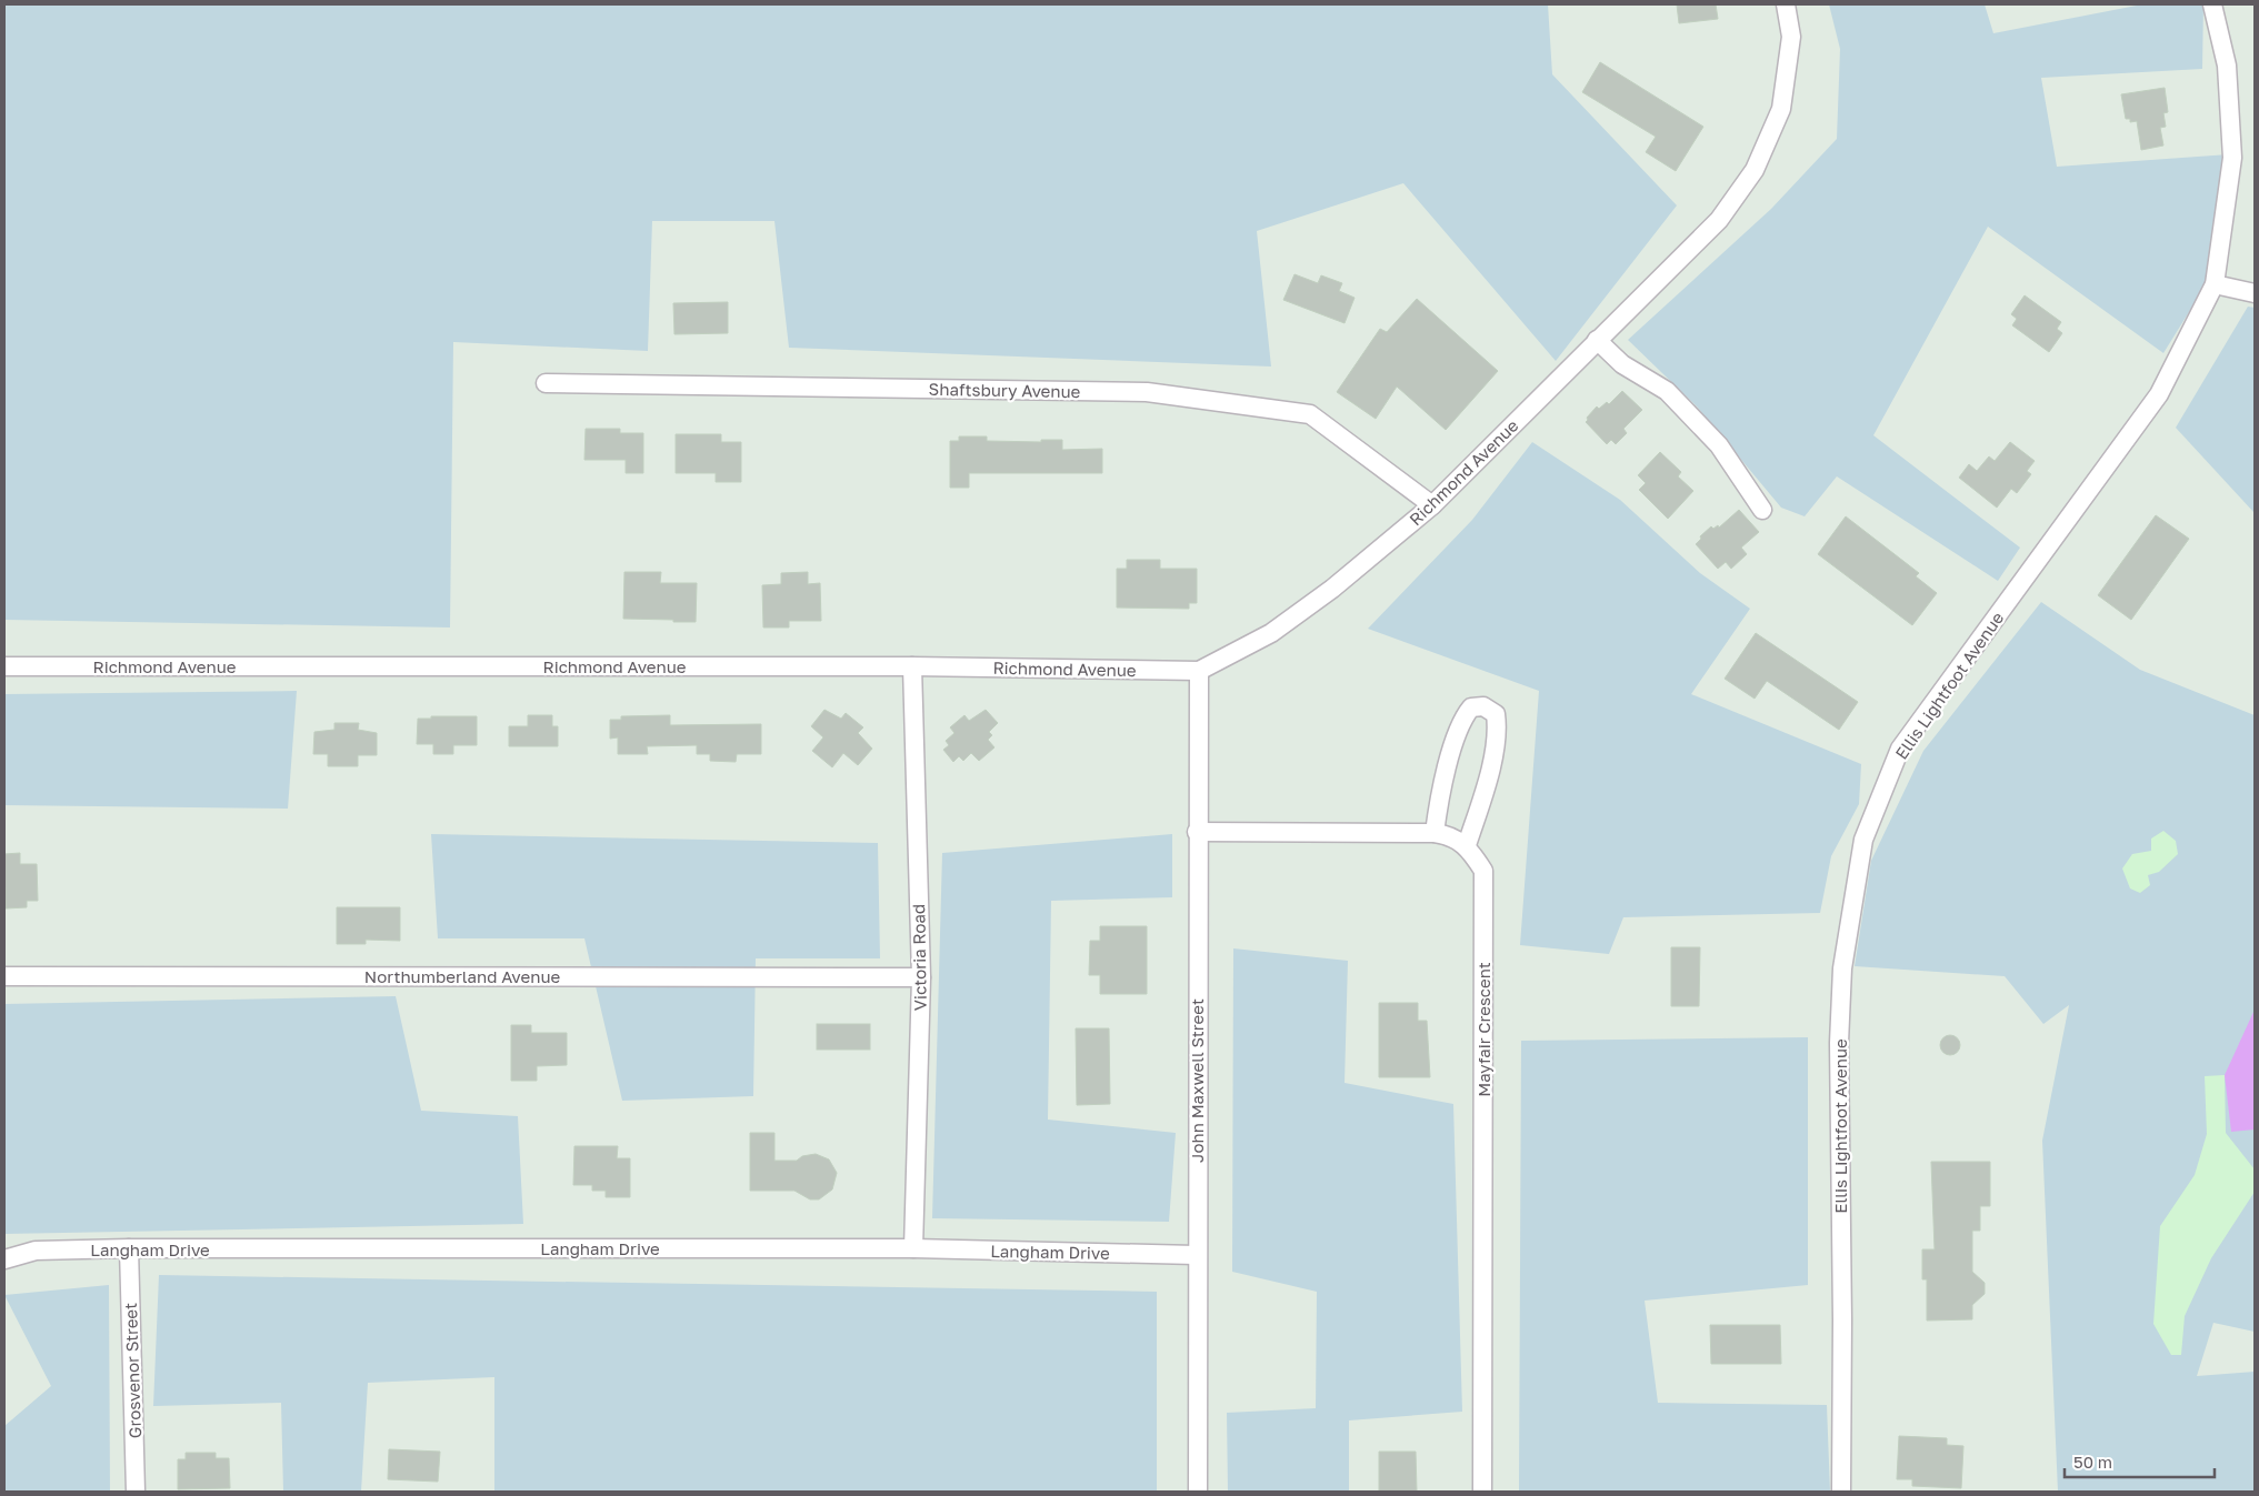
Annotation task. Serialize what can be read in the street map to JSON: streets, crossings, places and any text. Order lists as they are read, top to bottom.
{
  "streets": {
    "street": [
      "Shaftsbury Avenue",
      "Richmond Avenue",
      "Ellis Lightfoot Avenue",
      "Victoria Road",
      "Northumberland Avenue",
      "Mayfair Crescent",
      "John Maxwell Street",
      "Langham Drive",
      "Grosvenor Street"
    ]
  },
  "crossings": [
    ["Shaftsbury Avenue", "Richmond Avenue"],
    ["Richmond Avenue", "Victoria Road"],
    ["Richmond Avenue", "John Maxwell Street"],
    ["Victoria Road", "Northumberland Avenue"],
    ["Victoria Road", "Langham Drive"],
    ["John Maxwell Street", "Langham Drive"],
    ["Langham Drive", "Grosvenor Street"]
  ],
  "scale_bar": "50 m"
}
